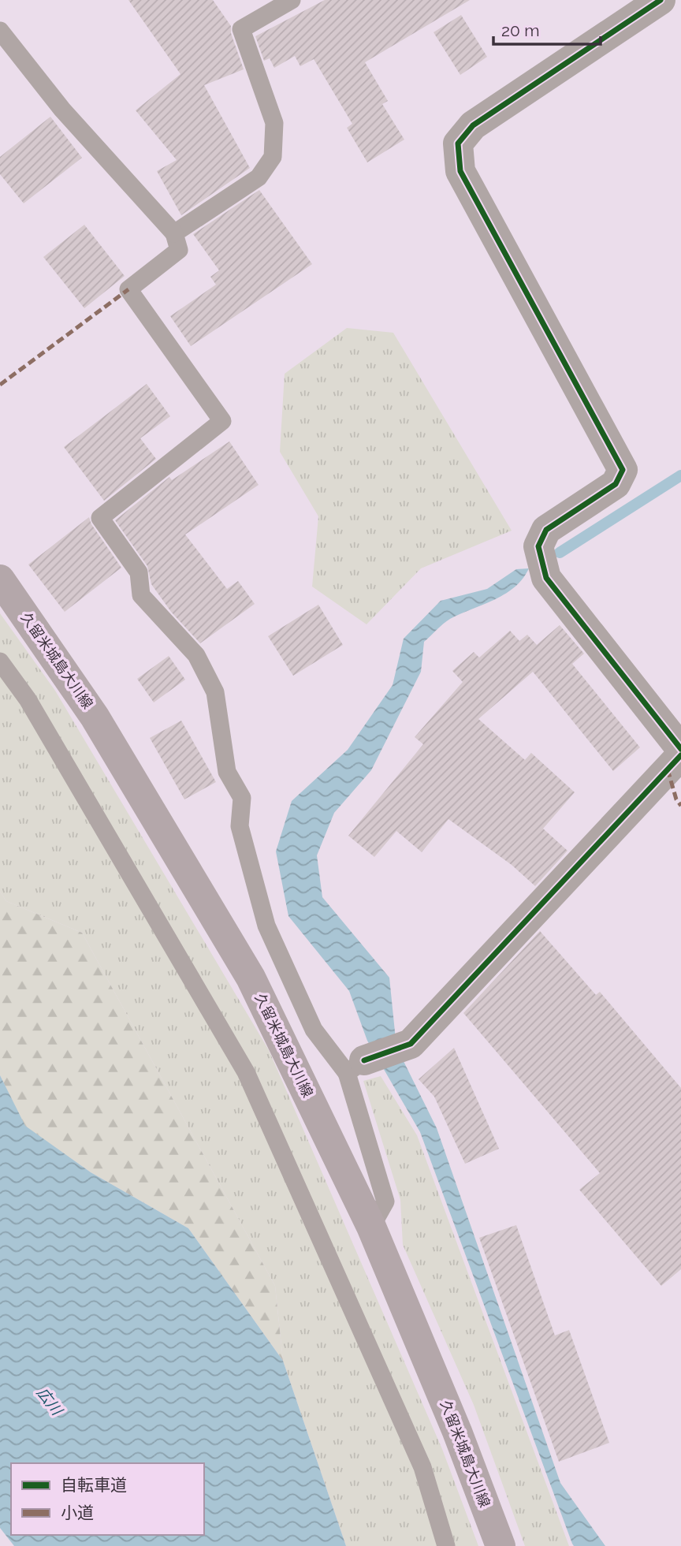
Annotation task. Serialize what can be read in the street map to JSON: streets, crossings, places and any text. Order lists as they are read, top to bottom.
{
  "streets": {
    "main road": ["久留米城島大川線"]
  },
  "water": ["広川"],
  "legend": ["自転車道", "小道"],
  "scale_bar": "20 m"
}
